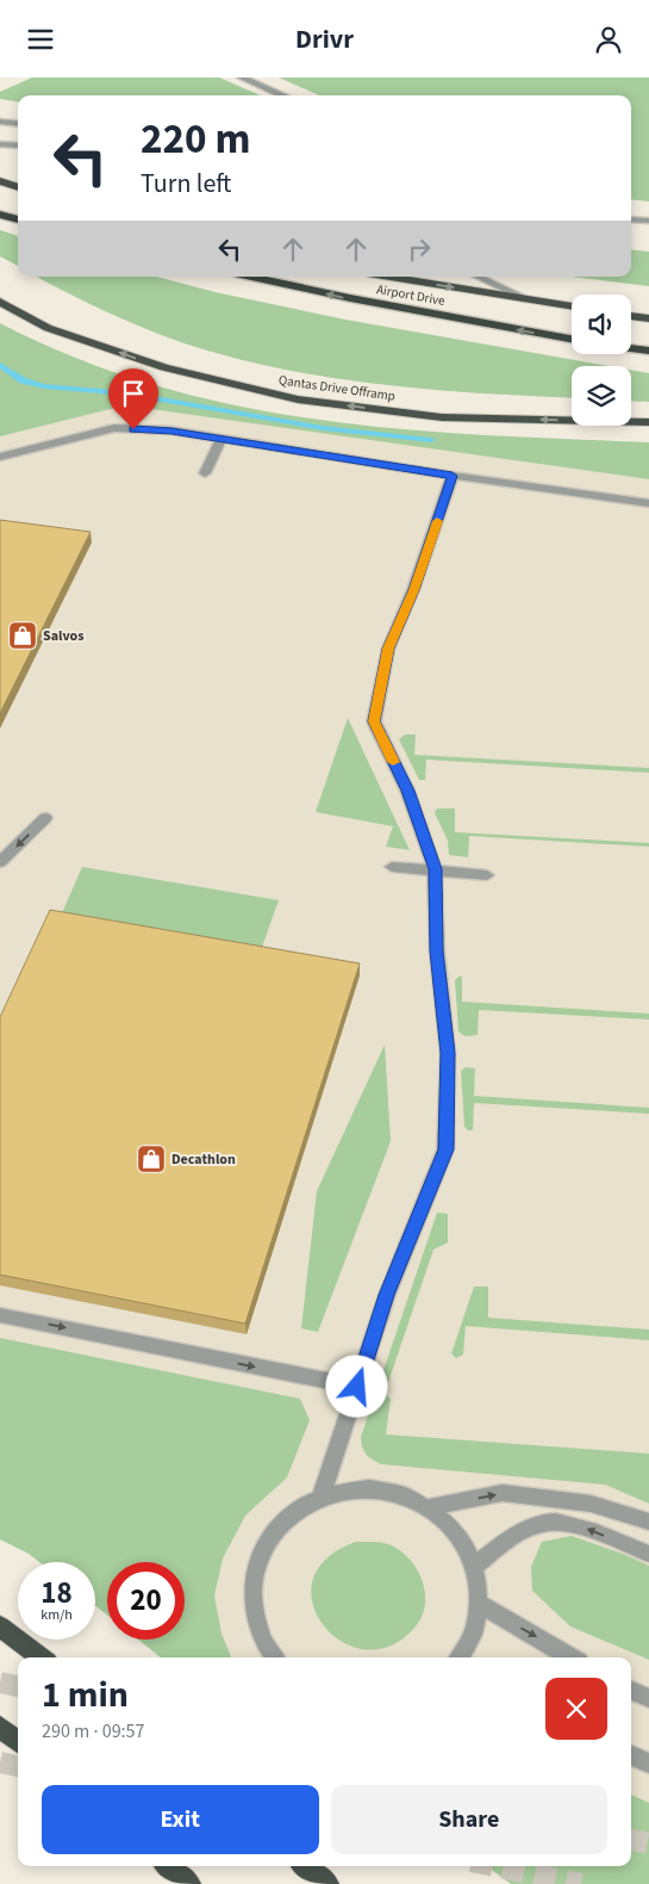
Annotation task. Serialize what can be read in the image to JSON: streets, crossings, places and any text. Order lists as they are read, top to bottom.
{
  "streets": {
    "highway": ["Airport Drive", "Qantas Drive Offramp"]
  },
  "one_way": ["Qantas Drive Offramp"],
  "places": {
    "shop": ["Salvos", "Decathlon"]
  },
  "page": {
    "header": "Drivr",
    "turn": ["220 m", "Turn left"],
    "speed": "18 km/h",
    "limit": "20",
    "heading": ["1 min", "290 m · 09:57"],
    "buttons": ["Exit", "Share"]
  }
}
